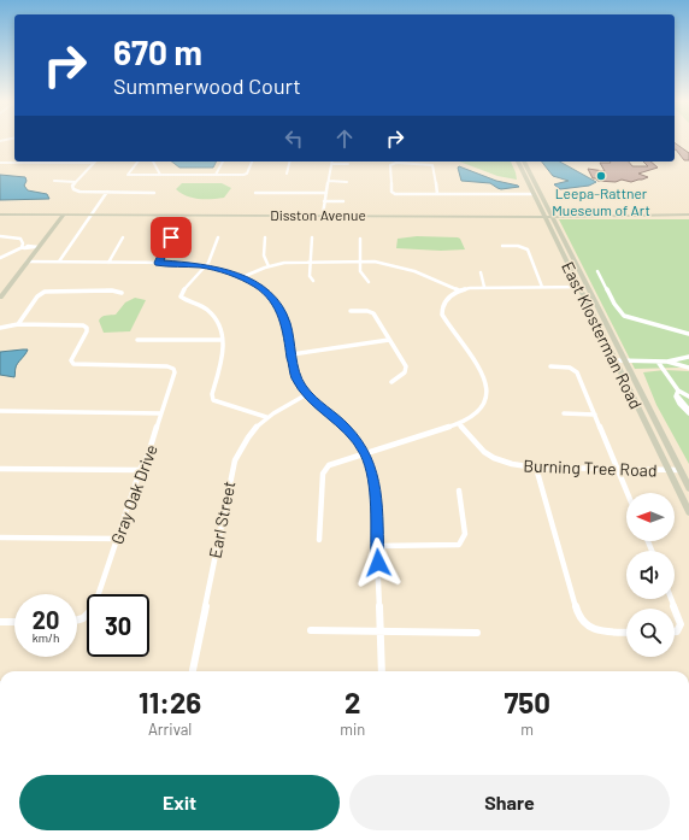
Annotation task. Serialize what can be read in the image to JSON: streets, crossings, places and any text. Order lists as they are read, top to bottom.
{
  "streets": {
    "main road": ["Disston Avenue", "East Klosterman Road"],
    "street": ["Burning Tree Road", "Gray Oak Drive", "Earl Street"]
  },
  "crossings": [
    ["Disston Avenue", "East Klosterman Road"],
    ["East Klosterman Road", "Burning Tree Road"]
  ],
  "places": ["Leepa-Rattner Mueseum of Art"],
  "north": "left",
  "page": {
    "turn": ["670 m", "Summerwood Court"],
    "speed": "20 km/h",
    "limit": "30",
    "eta": [
      "11:26",
      "Arrival",
      "2",
      "min",
      "750",
      "m"
    ],
    "buttons": ["Exit", "Share"]
  }
}
